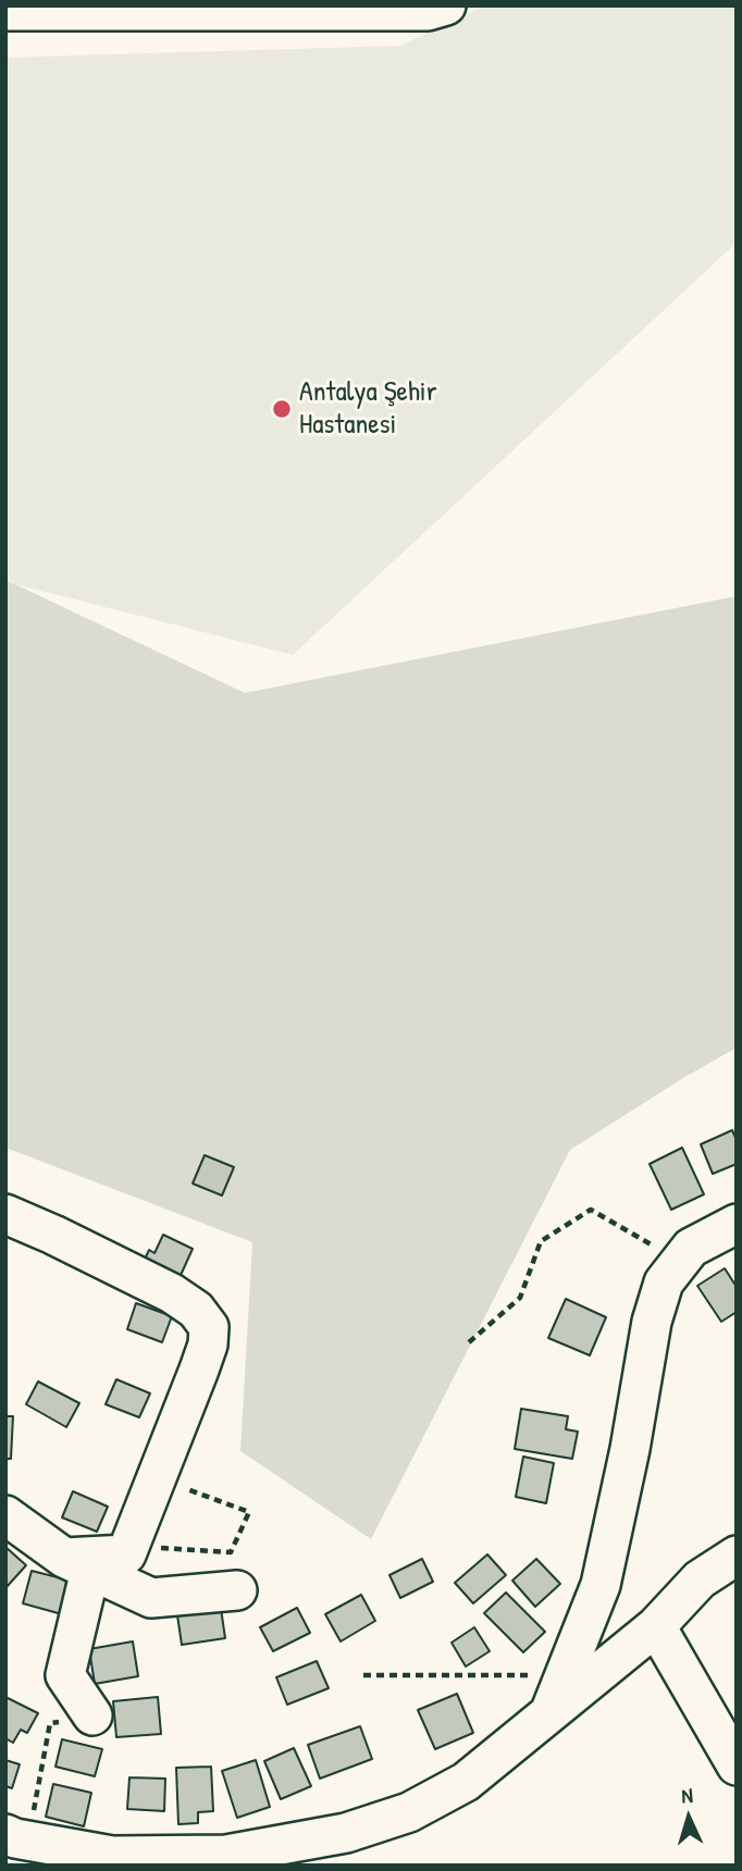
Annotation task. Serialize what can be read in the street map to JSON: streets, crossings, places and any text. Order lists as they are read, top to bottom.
{
  "places": ["Antalya Şehir Hastanesi"],
  "north": "top"
}
